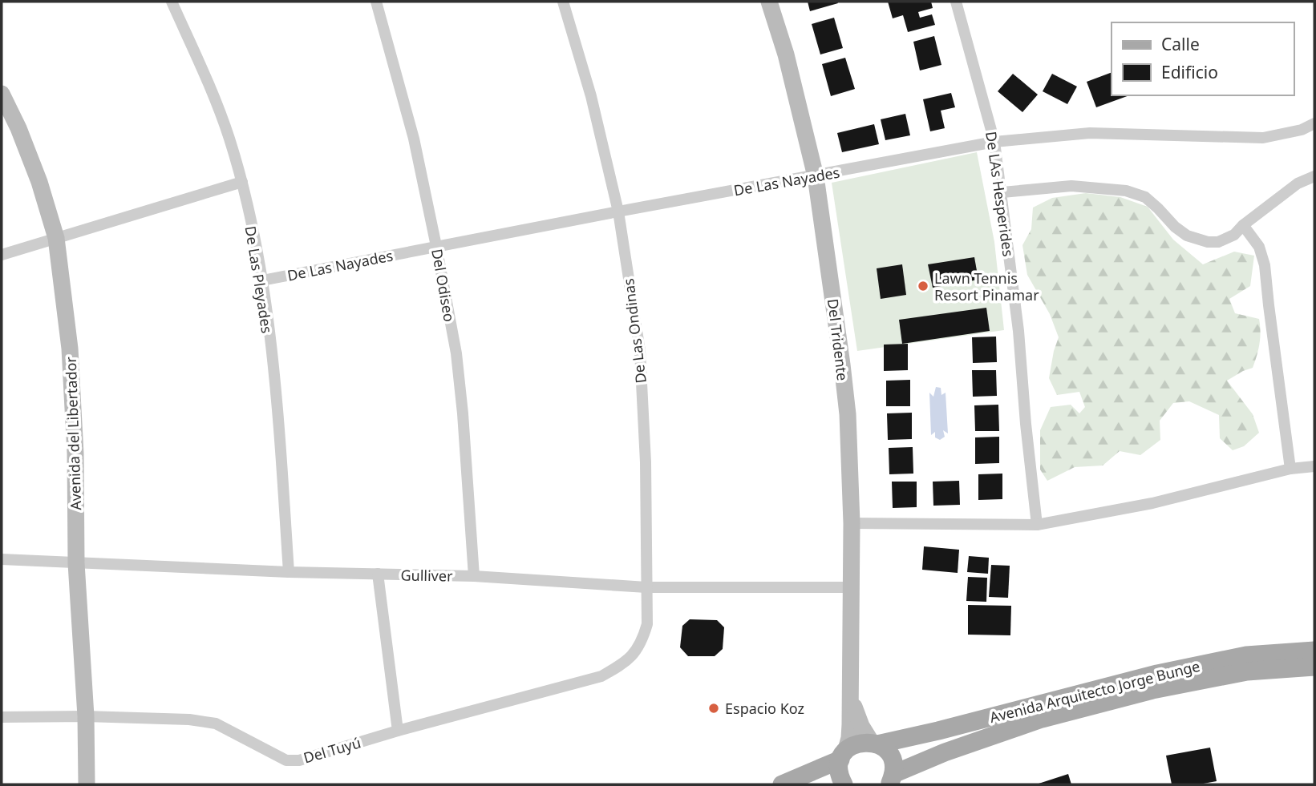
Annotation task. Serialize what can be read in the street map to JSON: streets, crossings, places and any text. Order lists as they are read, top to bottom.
{
  "streets": {
    "main road": ["Del Tridente", "Avenida del Libertador", "Avenida Arquitecto Jorge Bunge"],
    "street": [
      "De Las Nayades",
      "De LAs Hesperides",
      "De Las Pleyades",
      "Del Odiseo",
      "De Las Ondinas",
      "Gulliver",
      "Del Tuyú"
    ]
  },
  "crossings": [
    ["De Las Nayades", "De LAs Hesperides"],
    ["De Las Nayades", "De Las Pleyades"],
    ["De Las Nayades", "Del Odiseo"],
    ["De Las Nayades", "De Las Ondinas"],
    ["De Las Nayades", "Del Tridente"],
    ["De Las Pleyades", "Gulliver"],
    ["Del Odiseo", "Gulliver"],
    ["De Las Ondinas", "Gulliver"],
    ["De Las Ondinas", "Del Tuyú"],
    ["Del Tridente", "Gulliver"],
    ["Del Tridente", "Avenida Arquitecto Jorge Bunge"],
    ["Avenida del Libertador", "Gulliver"],
    ["Avenida del Libertador", "Del Tuyú"]
  ],
  "places": ["Lawn Tennis Resort Pinamar", "Espacio Koz"],
  "legend": ["Calle", "Edificio"]
}
